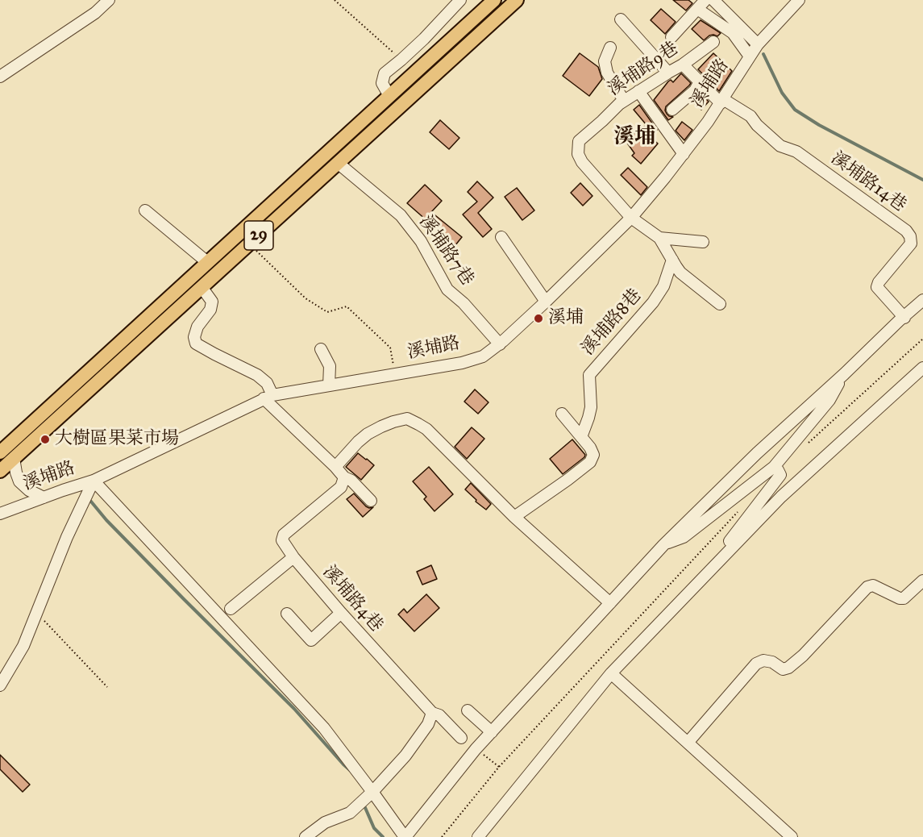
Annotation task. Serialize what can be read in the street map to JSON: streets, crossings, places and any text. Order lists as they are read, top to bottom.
{
  "streets": {
    "main road": ["溪埔路", "29"],
    "street": [
      "溪埔路9巷",
      "溪埔路14巷",
      "溪埔路7巷",
      "溪埔路8巷",
      "溪埔路4巷"
    ]
  },
  "crossings": [
    ["溪埔路9巷", "溪埔路"],
    ["溪埔路", "溪埔路14巷"],
    ["溪埔路", "溪埔路7巷"]
  ],
  "districts": ["溪埔"],
  "places": ["溪埔", "大樹區果菜市場"]
}
